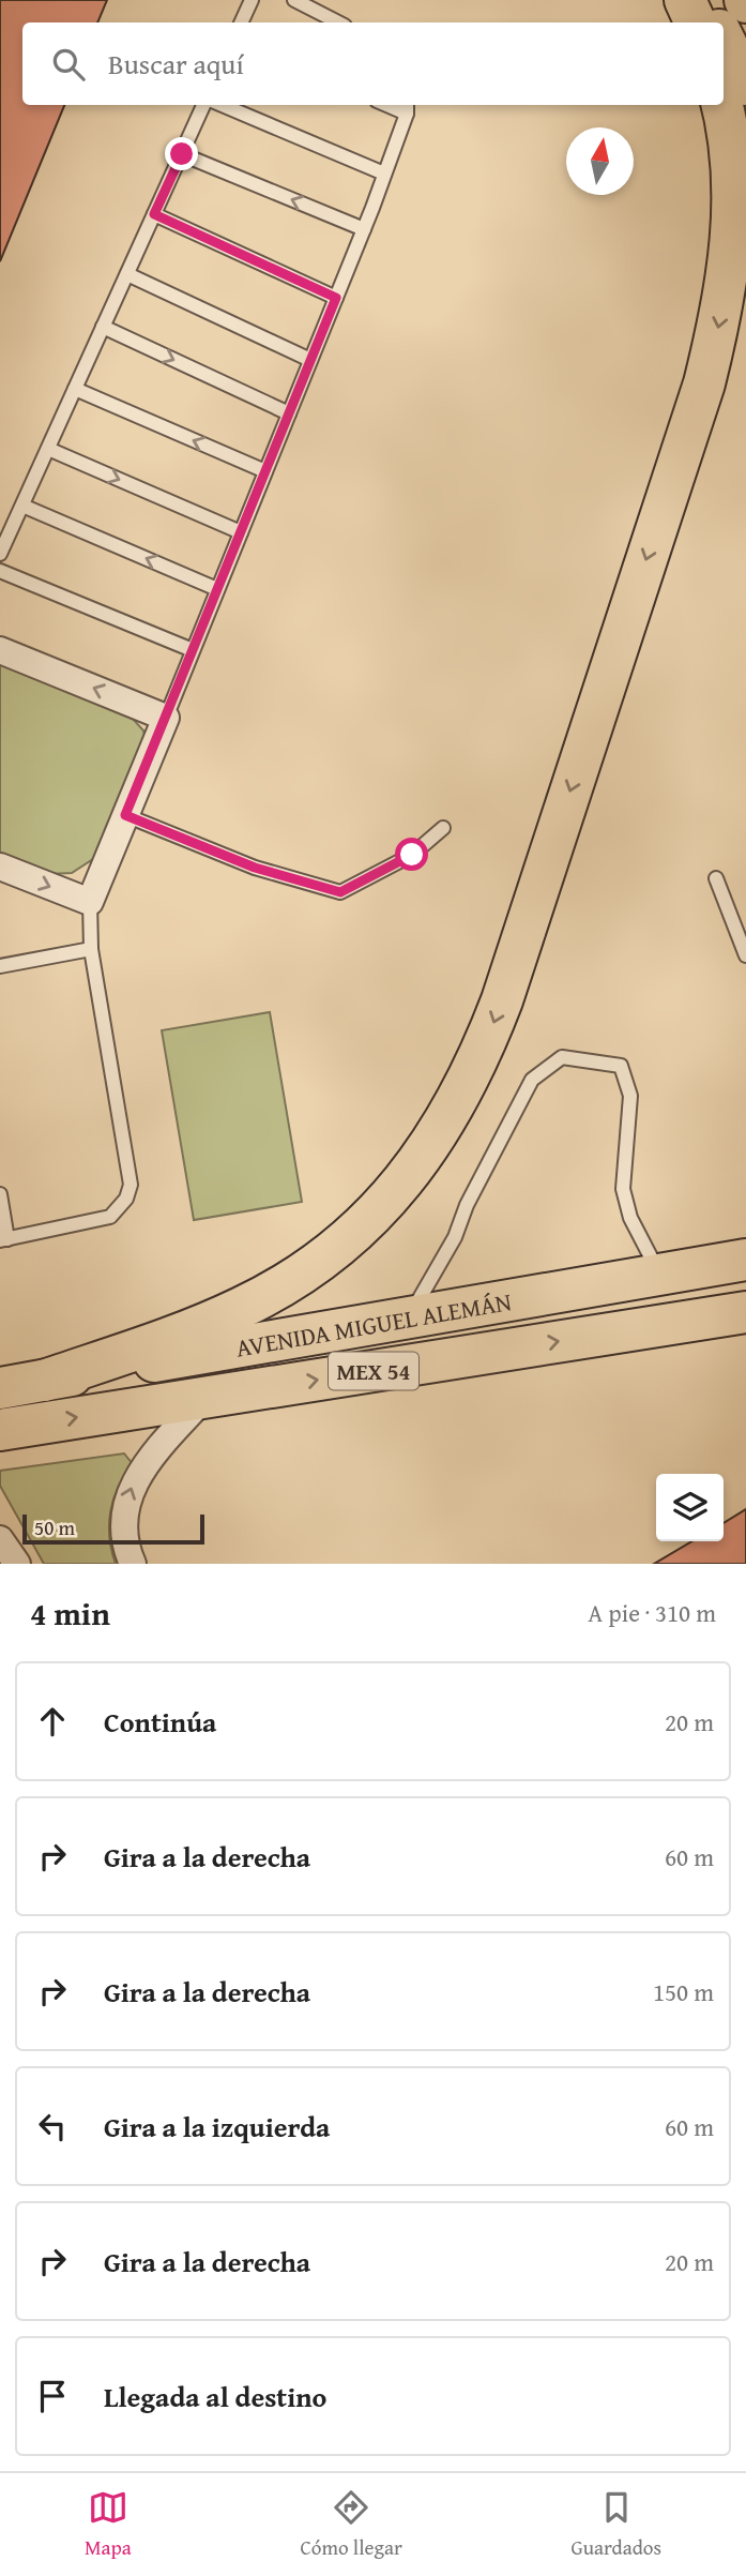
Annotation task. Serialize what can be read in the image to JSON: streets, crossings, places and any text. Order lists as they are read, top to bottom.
{
  "streets": {
    "highway": ["AVENIDA MIGUEL ALEMÁN", "MEX 54"]
  },
  "scale_bar": "50 m",
  "north": "top",
  "page": {
    "search": "Buscar aquí",
    "scale": "50 m",
    "heading": ["4 min", "A pie · 310 m"],
    "list": [
      ["Continúa", "20 m"],
      ["Gira a la derecha", "60 m"],
      ["Gira a la derecha", "150 m"],
      ["Gira a la izquierda", "60 m"],
      ["Gira a la derecha", "20 m"],
      "Llegada al destino"
    ],
    "nav": ["Mapa", "Cómo llegar", "Guardados"]
  }
}
